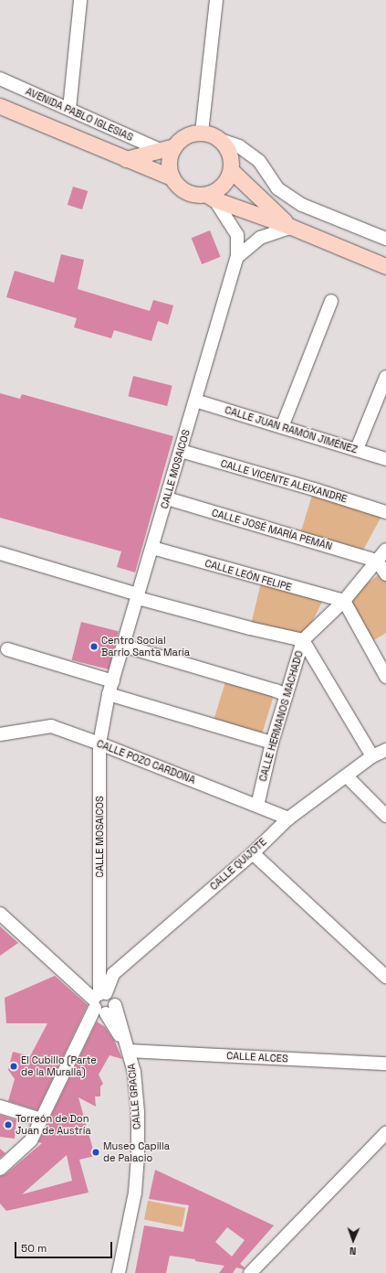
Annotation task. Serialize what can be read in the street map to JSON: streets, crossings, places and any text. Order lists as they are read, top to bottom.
{
  "streets": {
    "main road": ["AVENIDA PABLO IGLESIAS"],
    "street": [
      "CALLE JUAN RAMÓN JIMÉNEZ",
      "CALLE MOSAICOS",
      "CALLE VICENTE ALEIXANDRE",
      "CALLE JOSÉ MARÍA PEMÁN",
      "CALLE LEÓN FELIPE",
      "CALLE HERMANOS MACHADO",
      "CALLE POZO CARDONA",
      "CALLE QUIJOTE",
      "CALLE ALCES",
      "CALLE GRACIA"
    ]
  },
  "crossings": [
    ["AVENIDA PABLO IGLESIAS", "CALLE MOSAICOS"],
    ["CALLE JUAN RAMÓN JIMÉNEZ", "CALLE MOSAICOS"],
    ["CALLE MOSAICOS", "CALLE VICENTE ALEIXANDRE"],
    ["CALLE MOSAICOS", "CALLE JOSÉ MARÍA PEMÁN"],
    ["CALLE MOSAICOS", "CALLE LEÓN FELIPE"],
    ["CALLE MOSAICOS", "CALLE POZO CARDONA"],
    ["CALLE MOSAICOS", "CALLE QUIJOTE"],
    ["CALLE MOSAICOS", "CALLE GRACIA"],
    ["CALLE JOSÉ MARÍA PEMÁN", "CALLE HERMANOS MACHADO"],
    ["CALLE LEÓN FELIPE", "CALLE HERMANOS MACHADO"],
    ["CALLE HERMANOS MACHADO", "CALLE POZO CARDONA"],
    ["CALLE POZO CARDONA", "CALLE QUIJOTE"],
    ["CALLE QUIJOTE", "CALLE GRACIA"],
    ["CALLE ALCES", "CALLE GRACIA"]
  ],
  "places": [
    "Centro Social Barrio Santa María",
    "El Cubillo (Parte de la Muralla)",
    "Torreón de Don Juan de Austría",
    "Museo Capilla de Palacio"
  ],
  "scale_bar": "50 m",
  "north": "bottom"
}
